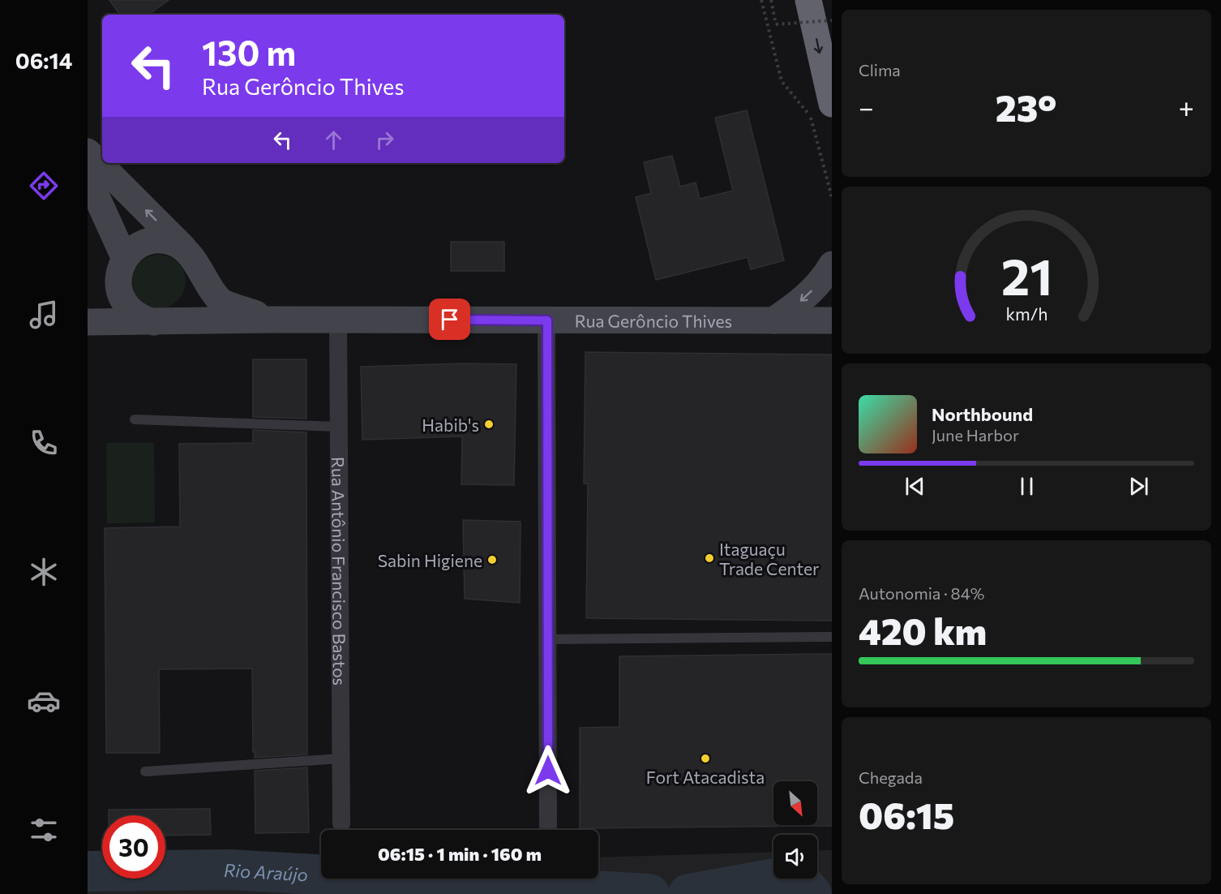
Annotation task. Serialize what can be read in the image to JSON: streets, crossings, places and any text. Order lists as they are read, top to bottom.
{
  "streets": {
    "main road": ["Rua Gerôncio Thives"],
    "street": ["Rua Antônio Francisco Bastos"]
  },
  "crossings": [
    ["Rua Gerôncio Thives", "Rua Antônio Francisco Bastos"]
  ],
  "water": ["Rio Araújo"],
  "places": [
    "Habib's",
    "Itaguaçu Trade Center",
    "Sabin Higiene",
    "Fort Atacadista"
  ],
  "north": "bottom right",
  "page": {
    "tabs": "06:14",
    "tile": [
      "Clima",
      ["Autonomia · 84%", "420 km"],
      ["Chegada", "06:15"]
    ],
    "turn": ["130 m", "Rua Gerôncio Thives"],
    "heat": ["−", "23°", "+"],
    "song": ["Northbound", "June Harbor"],
    "limit": "30",
    "trip": "06:15 · 1 min · 160 m",
    "gauge": ["21", "km/h"]
  }
}
